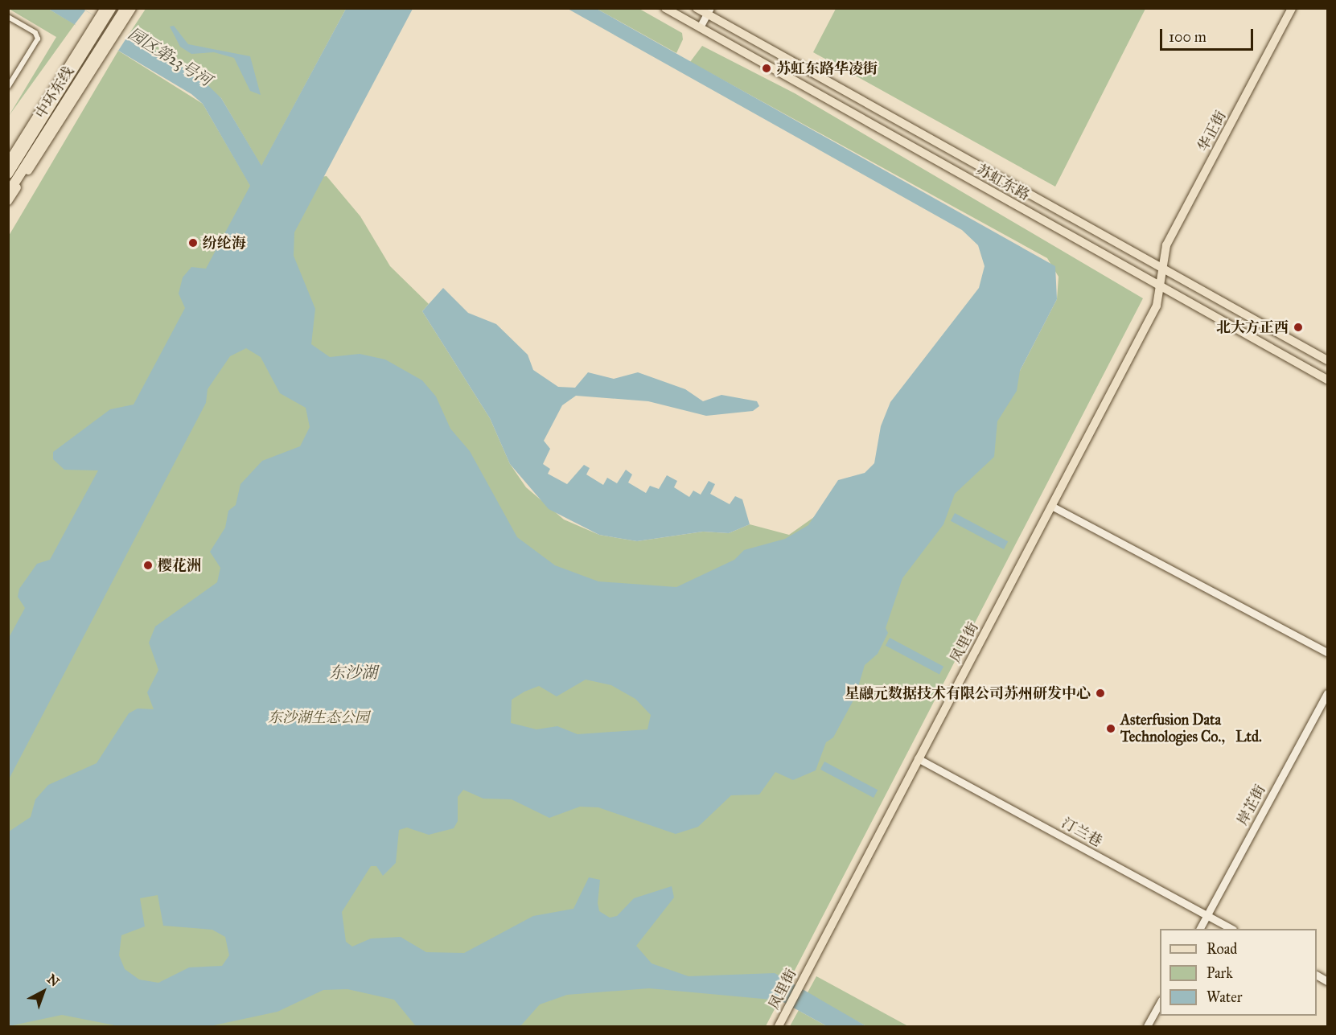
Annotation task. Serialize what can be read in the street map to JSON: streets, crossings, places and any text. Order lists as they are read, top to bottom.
{
  "streets": {
    "highway": ["中环东线"],
    "main road": ["华正街", "苏虹东路", "凤里街"],
    "street": ["岸芷街", "汀兰巷"]
  },
  "crossings": [
    ["华正街", "苏虹东路"],
    ["华正街", "凤里街"],
    ["苏虹东路", "凤里街"],
    ["凤里街", "汀兰巷"],
    ["岸芷街", "汀兰巷"]
  ],
  "water": ["园区第23号河", "东沙湖"],
  "parks": ["东沙湖生态公园"],
  "places": [
    "苏虹东路华凌街",
    "纷纶海",
    "北大方正西",
    "樱花洲",
    "星融元数据技术有限公司苏州研发中心",
    "Asterfusion Data Technologies Co.，Ltd."
  ],
  "legend": ["Road", "Park", "Water"],
  "scale_bar": "100 m",
  "north": "top right"
}
